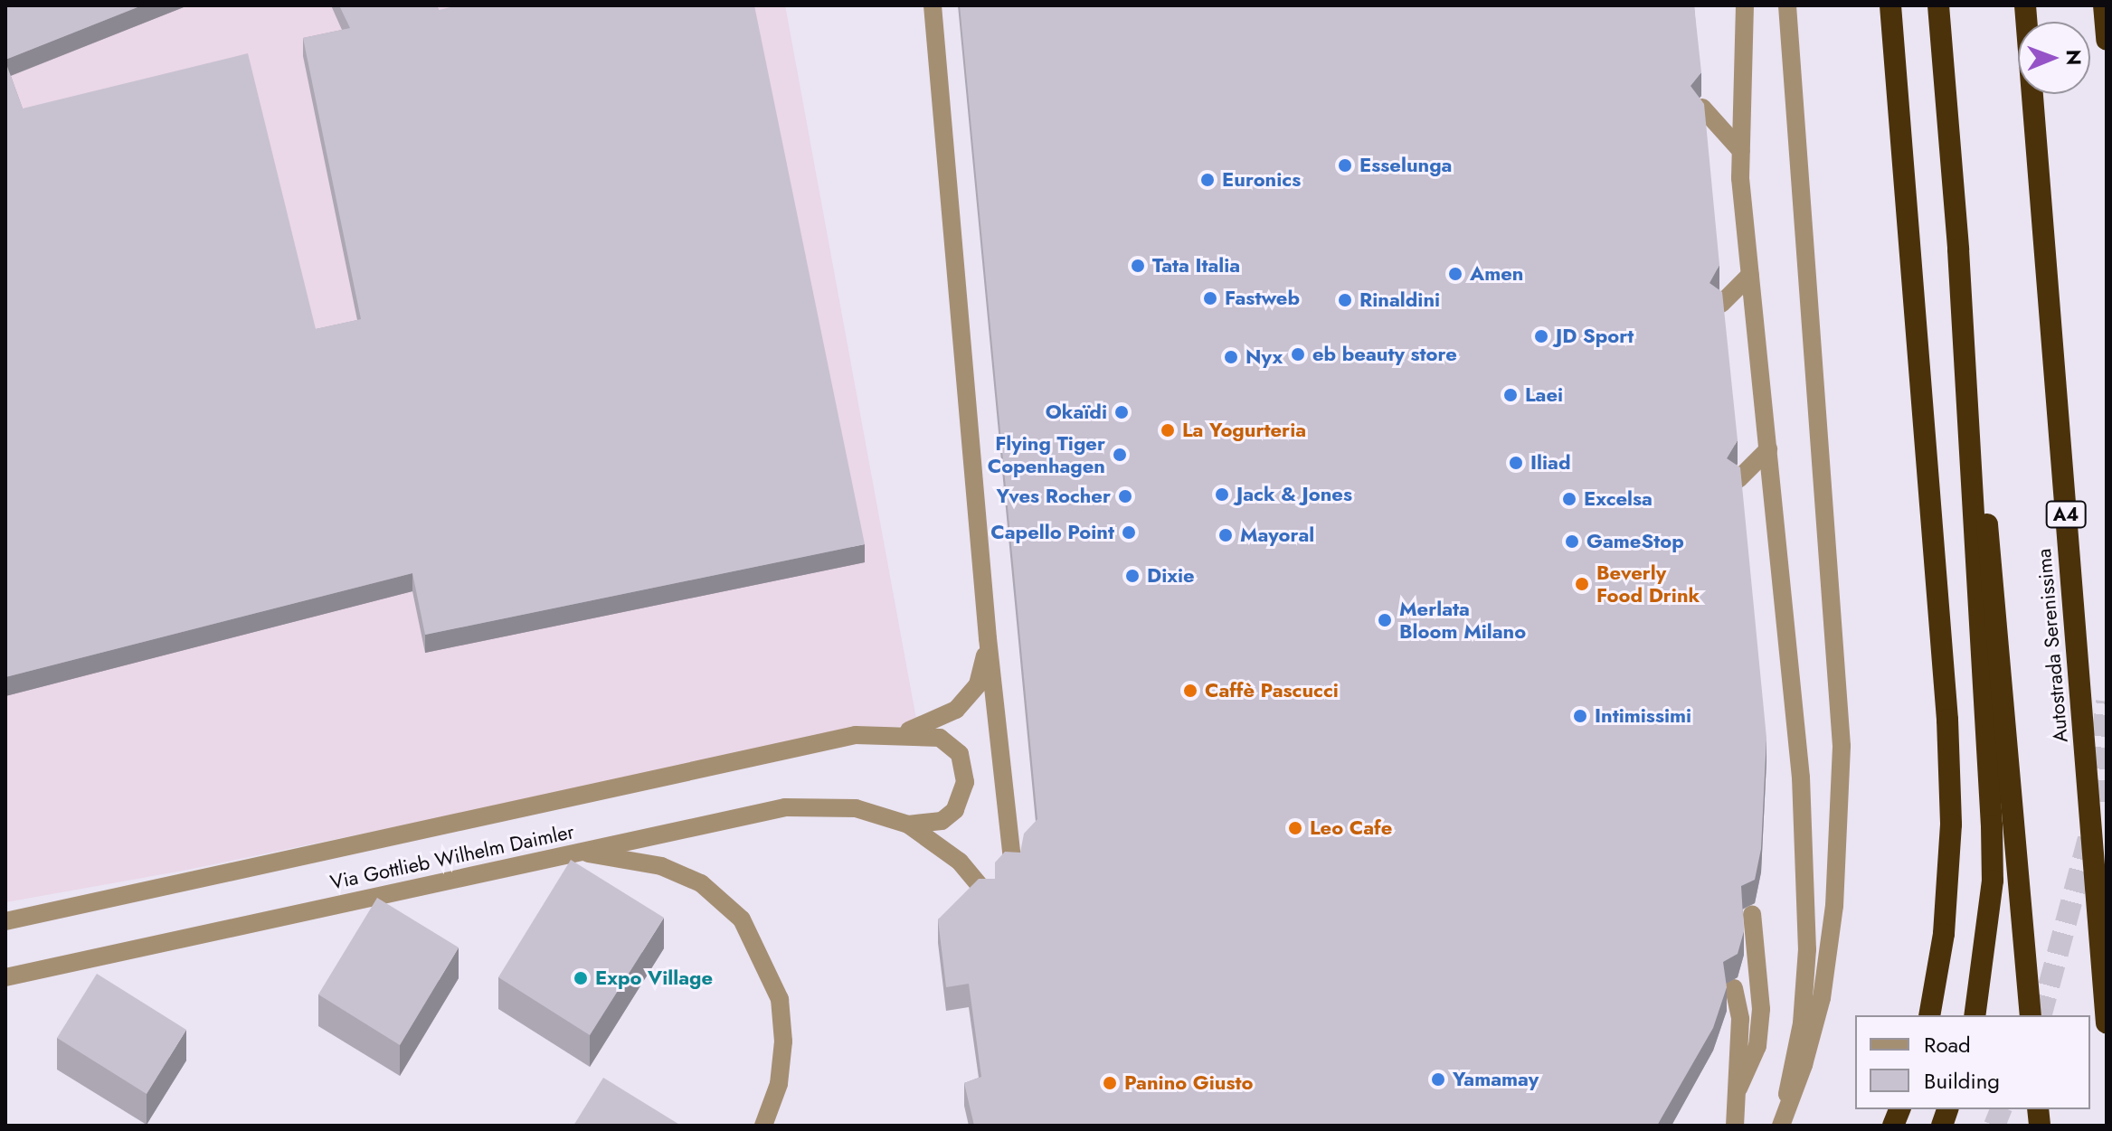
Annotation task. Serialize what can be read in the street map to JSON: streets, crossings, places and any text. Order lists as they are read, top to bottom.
{
  "streets": {
    "highway": ["A4", "Autostrada Serenissima"],
    "street": ["Via Gottlieb Wilhelm Daimler"]
  },
  "places": [
    "Esselunga",
    "Euronics",
    "Tata Italia",
    "Amen",
    "Fastweb",
    "Rinaldini",
    "JD Sport",
    "eb beauty store",
    "Nyx",
    "Laei",
    "Okaïdi",
    "La Yogurteria",
    "Flying Tiger Copenhagen",
    "Iliad",
    "Jack & Jones",
    "Yves Rocher",
    "Excelsa",
    "Capello Point",
    "Mayoral",
    "GameStop",
    "Dixie",
    "Beverly Food Drink",
    "Merlata Bloom Milano",
    "Caffè Pascucci",
    "Intimissimi",
    "Leo Cafe",
    "Expo Village",
    "Yamamay",
    "Panino Giusto"
  ],
  "legend": ["Road", "Building"],
  "north": "right"
}
